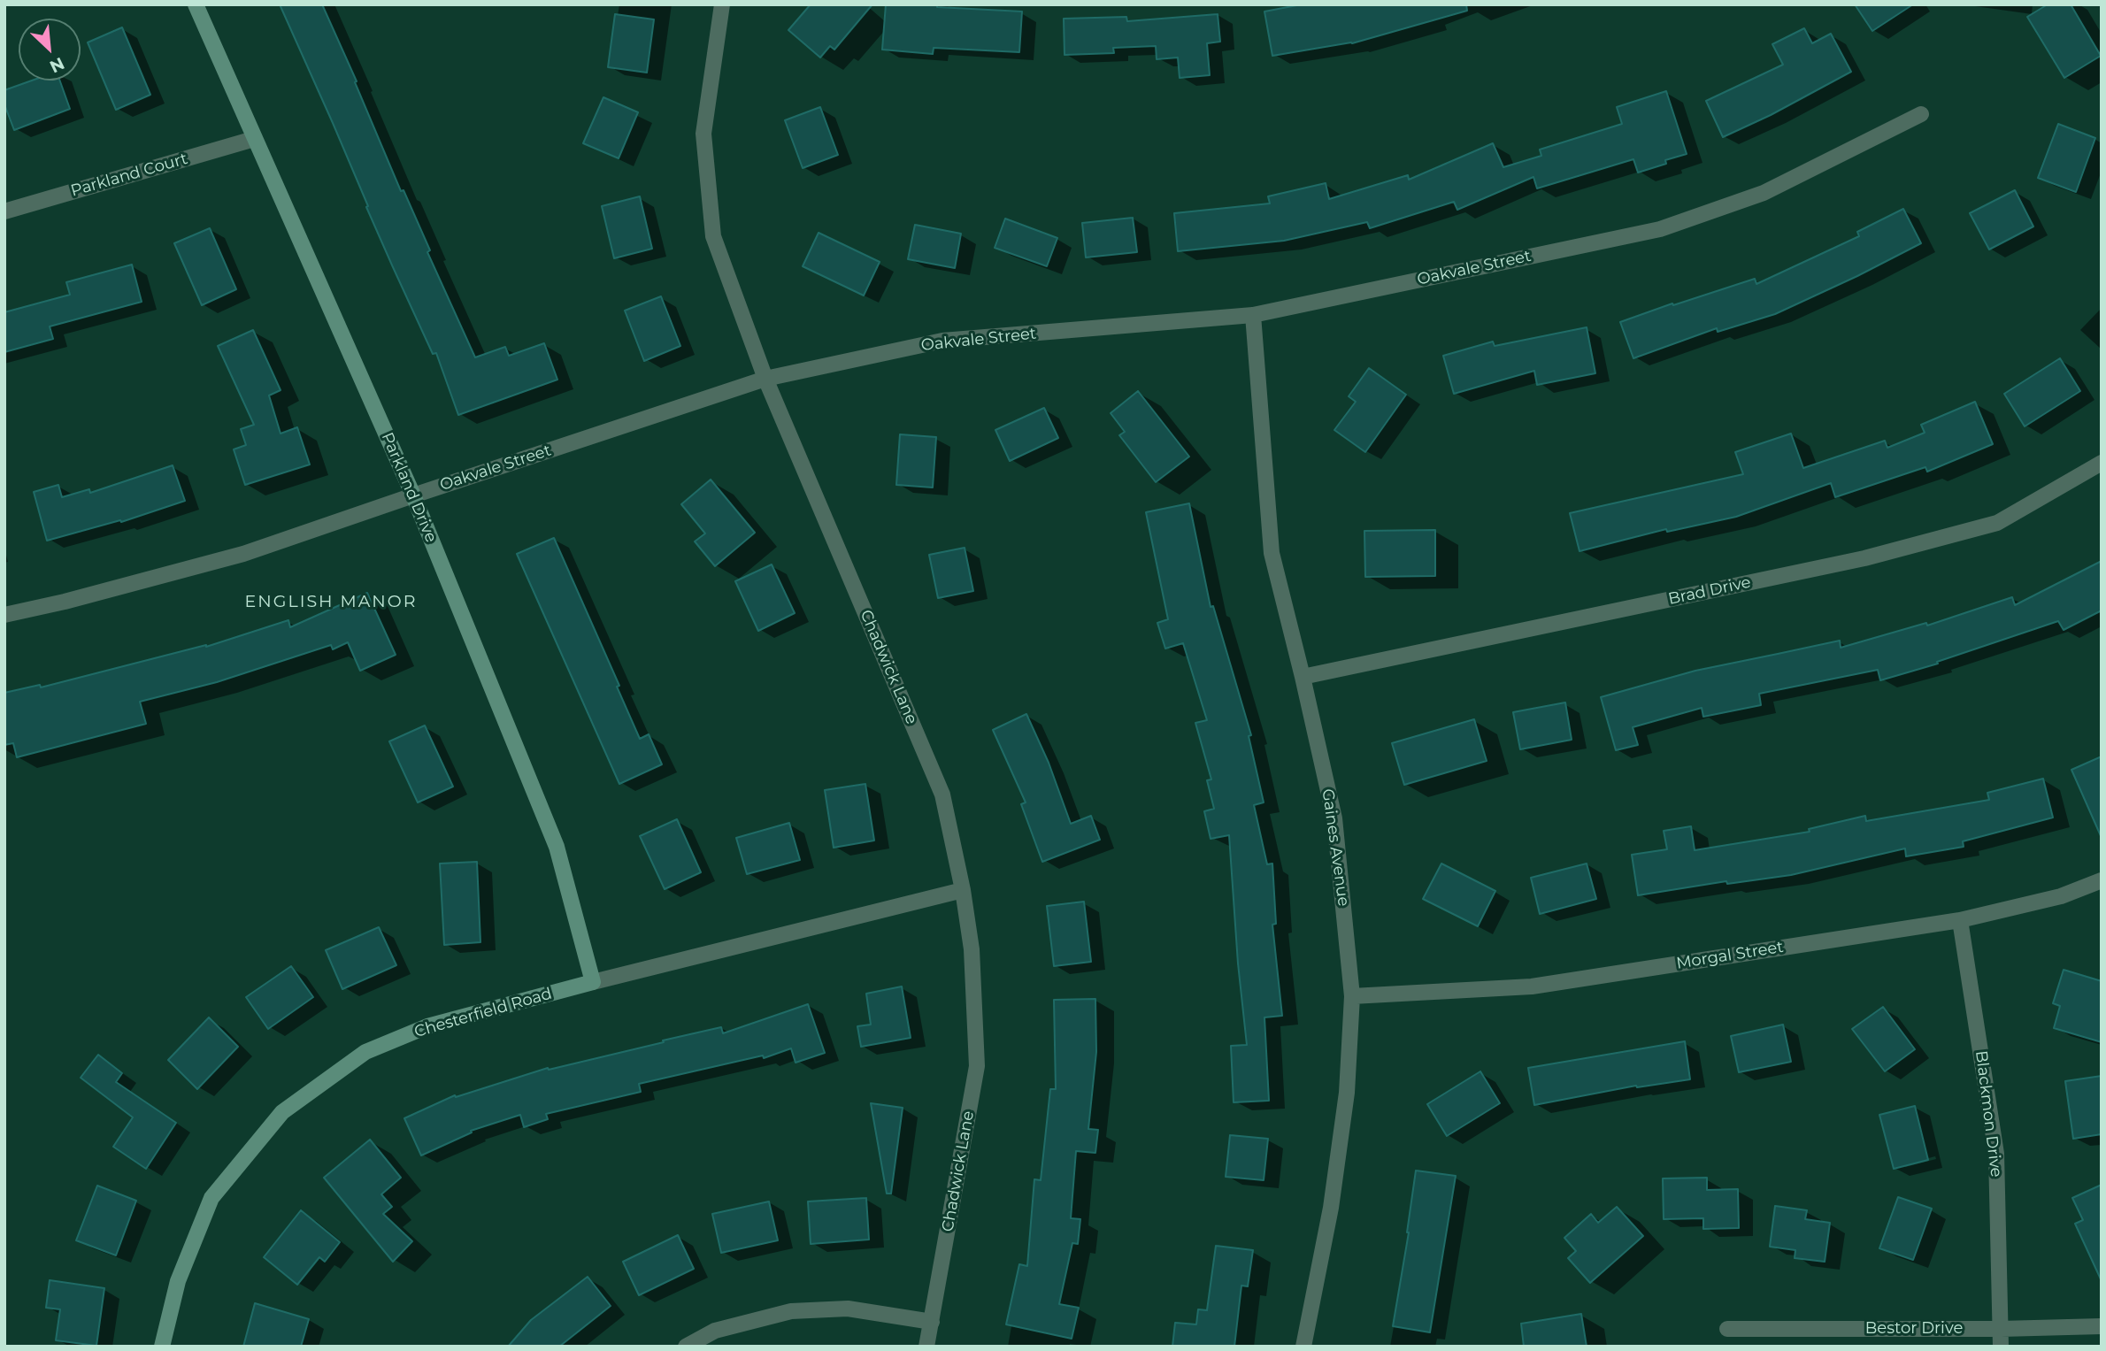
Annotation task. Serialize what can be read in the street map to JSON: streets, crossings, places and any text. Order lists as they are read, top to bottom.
{
  "streets": {
    "street": [
      "Parkland Court",
      "Oakvale Street",
      "Parkland Drive",
      "Brad Drive",
      "Chadwick Lane",
      "Gaines Avenue",
      "Morgal Street",
      "Chesterfield Road",
      "Blackmon Drive",
      "Bestor Drive"
    ]
  },
  "crossings": [
    ["Parkland Court", "Parkland Drive"],
    ["Oakvale Street", "Parkland Drive"],
    ["Oakvale Street", "Chadwick Lane"],
    ["Oakvale Street", "Gaines Avenue"],
    ["Parkland Drive", "Chesterfield Road"],
    ["Brad Drive", "Gaines Avenue"],
    ["Chadwick Lane", "Chesterfield Road"],
    ["Gaines Avenue", "Morgal Street"],
    ["Morgal Street", "Blackmon Drive"],
    ["Blackmon Drive", "Bestor Drive"]
  ],
  "districts": ["ENGLISH MANOR"],
  "north": "bottom right"
}
